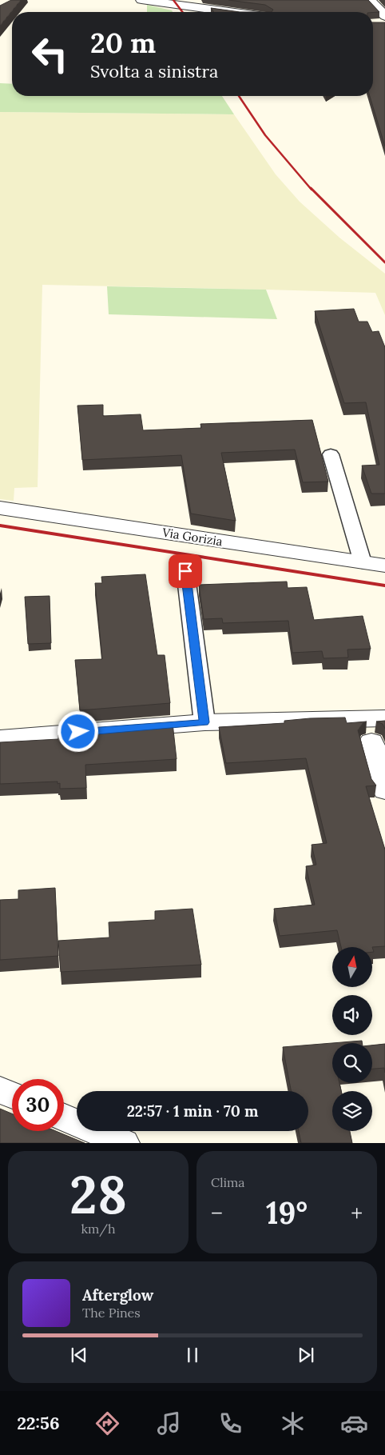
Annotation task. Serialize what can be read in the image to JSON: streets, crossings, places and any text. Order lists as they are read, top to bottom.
{
  "streets": {
    "street": ["Via Gorizia"]
  },
  "north": "top",
  "page": {
    "turn": ["20 m", "Svolta a sinistra"],
    "limit": "30",
    "trip": "22:57 · 1 min · 70 m",
    "tile": [
      ["28", "km/h"],
      "Clima"
    ],
    "heat": ["−", "19°", "+"],
    "song": ["Afterglow", "The Pines"],
    "tabs": "22:56"
  }
}
